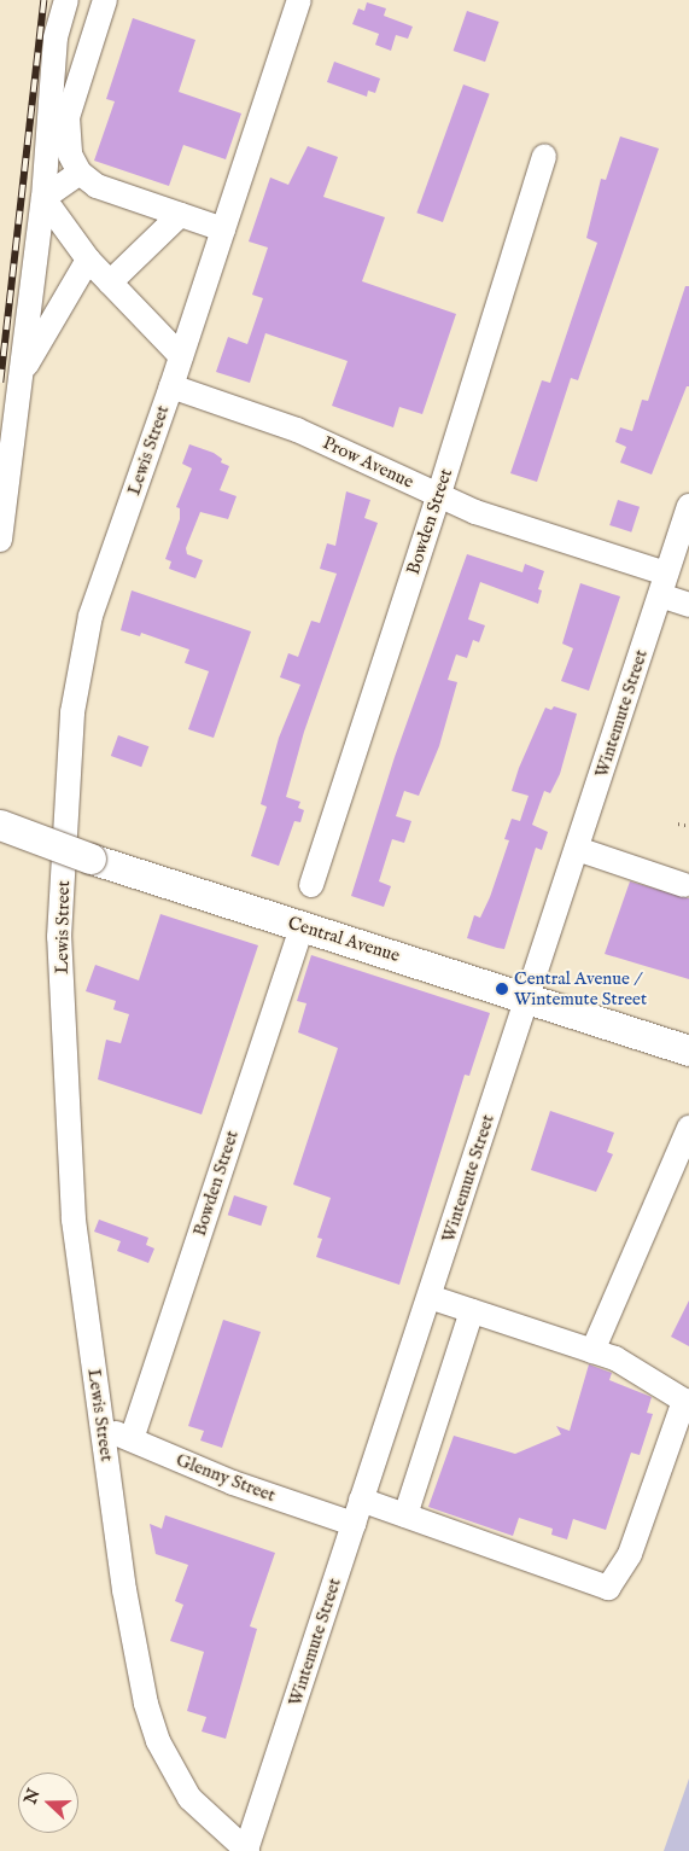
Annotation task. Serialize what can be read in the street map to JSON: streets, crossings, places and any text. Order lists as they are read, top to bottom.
{
  "streets": {
    "main road": ["Central Avenue"],
    "street": [
      "Lewis Street",
      "Prow Avenue",
      "Bowden Street",
      "Wintemute Street",
      "Glenny Street"
    ]
  },
  "crossings": [
    ["Lewis Street", "Prow Avenue"],
    ["Lewis Street", "Wintemute Street"],
    ["Lewis Street", "Glenny Street"],
    ["Prow Avenue", "Bowden Street"],
    ["Prow Avenue", "Wintemute Street"],
    ["Bowden Street", "Central Avenue"],
    ["Bowden Street", "Glenny Street"],
    ["Wintemute Street", "Central Avenue"],
    ["Wintemute Street", "Glenny Street"]
  ],
  "places": ["Central Avenue / Wintemute Street"],
  "north": "left"
}
